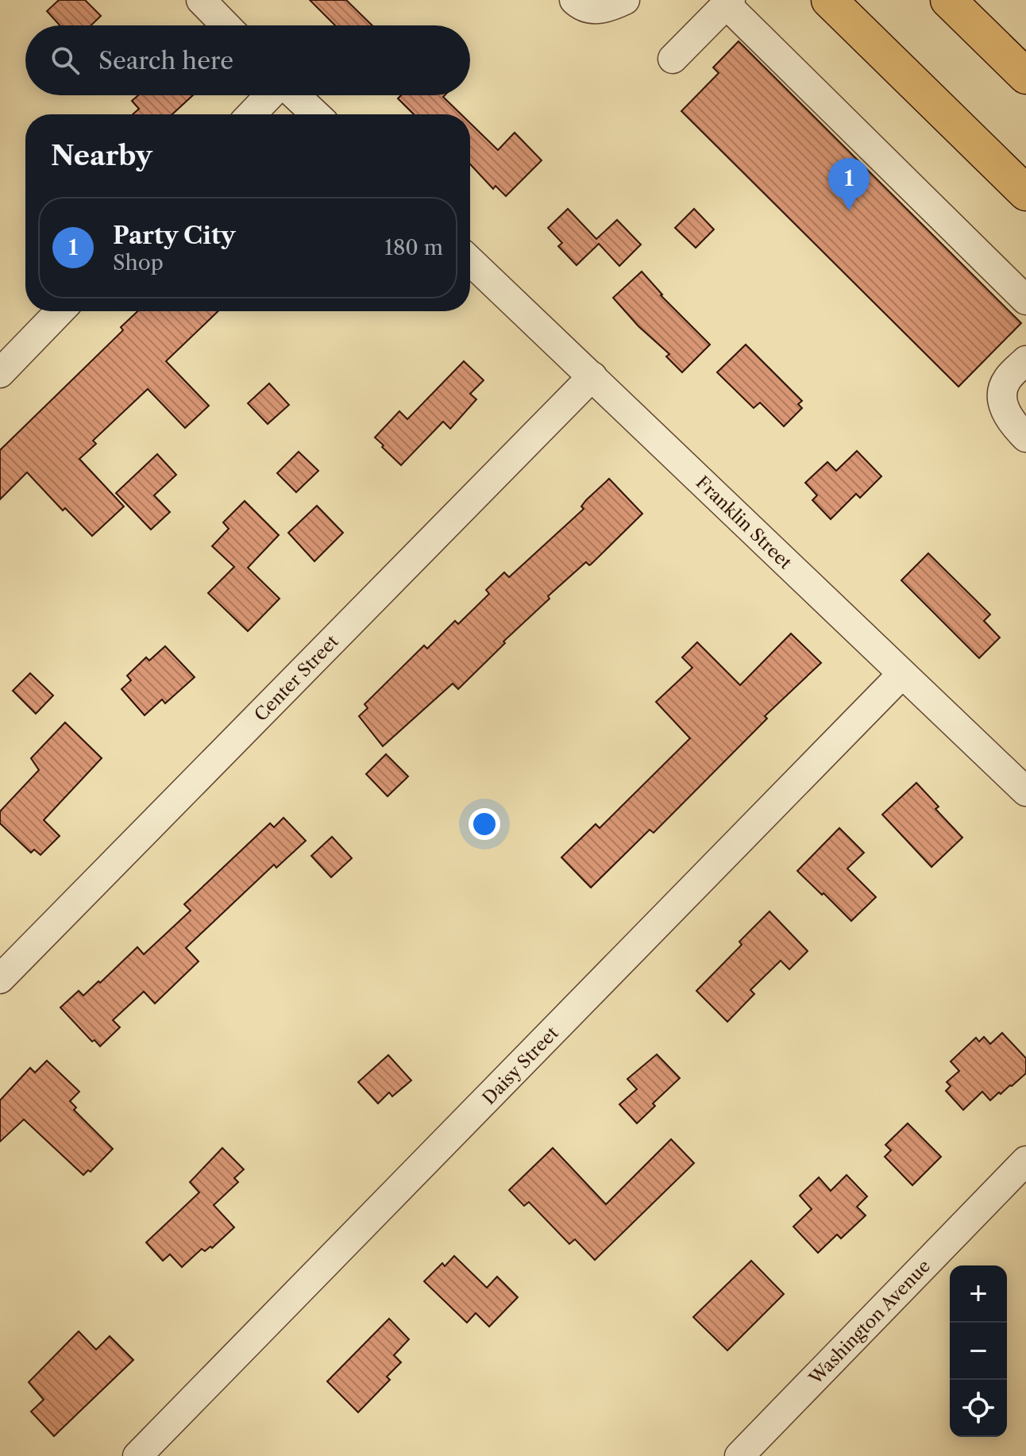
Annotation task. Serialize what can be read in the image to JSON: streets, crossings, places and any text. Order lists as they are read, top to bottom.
{
  "streets": {
    "street": [
      "Franklin Street",
      "Center Street",
      "Daisy Street",
      "Washington Avenue"
    ]
  },
  "crossings": [
    ["Franklin Street", "Center Street"],
    ["Franklin Street", "Daisy Street"]
  ],
  "page": {
    "search": "Search here",
    "heading": "Nearby",
    "pins": "1",
    "list": [
      {
        "mark": "1",
        "name": "Party City",
        "note": "Shop",
        "value": "180 m"
      }
    ],
    "map_buttons": ["+", "−"]
  }
}
